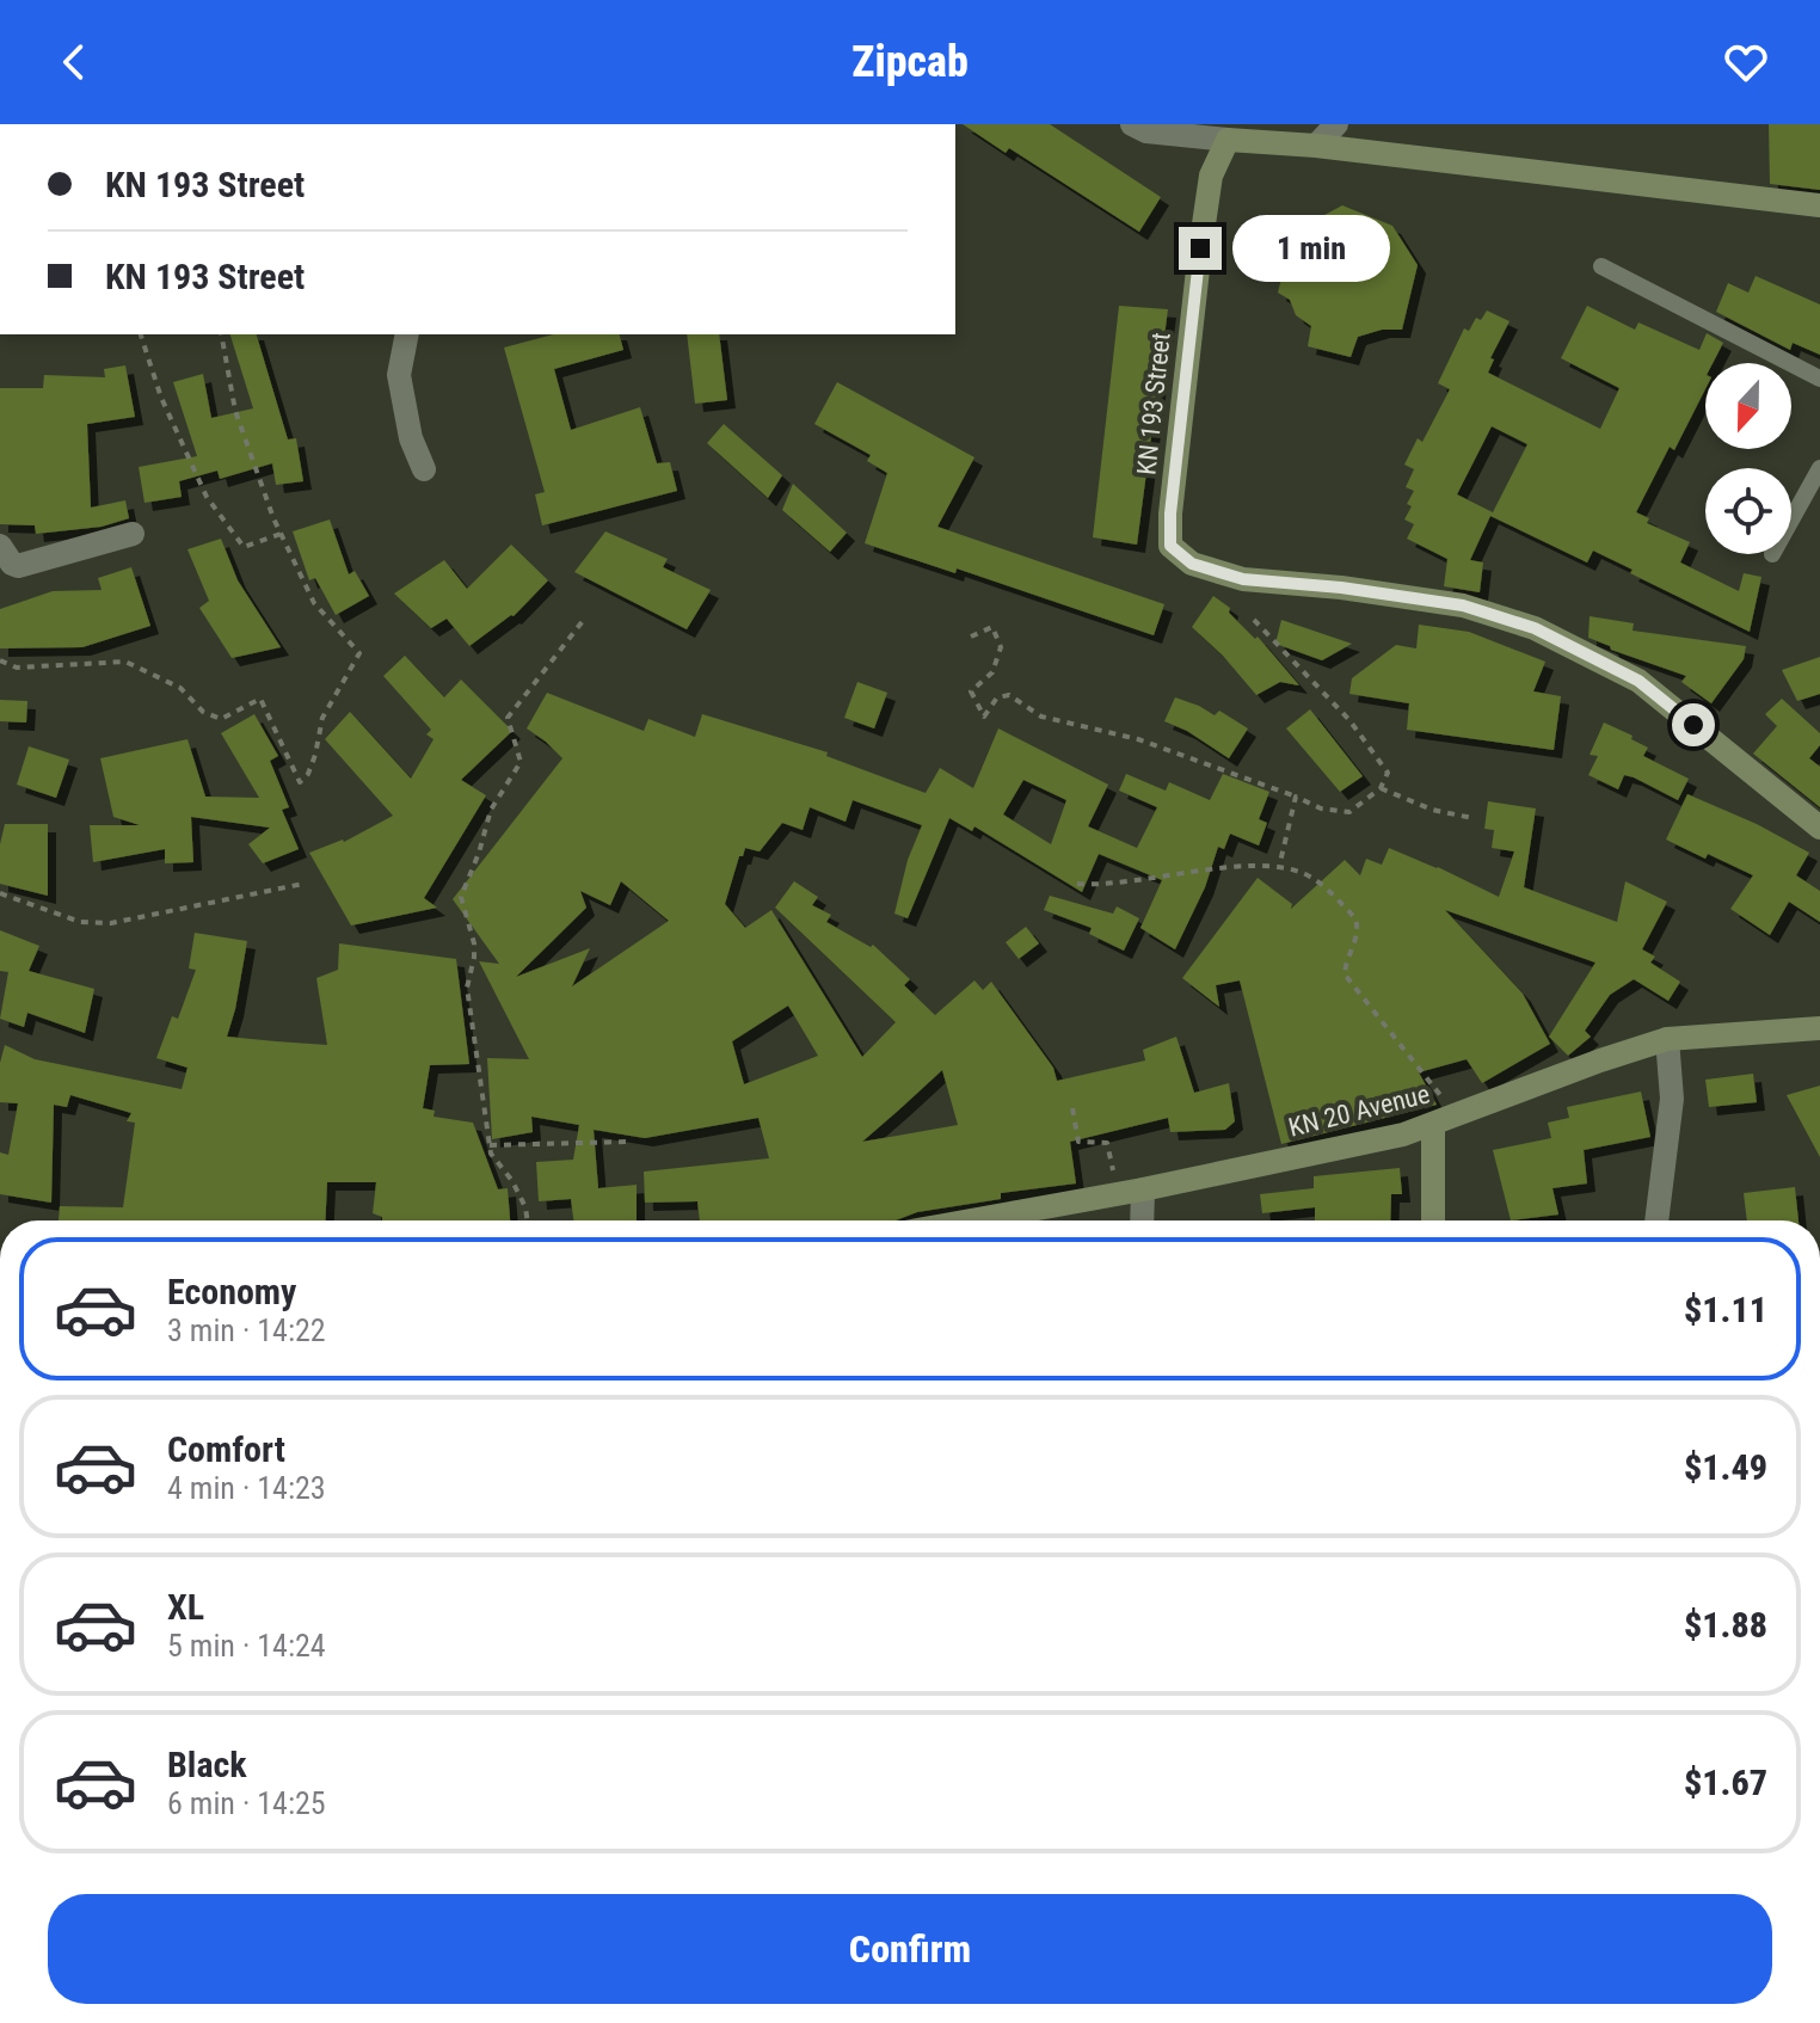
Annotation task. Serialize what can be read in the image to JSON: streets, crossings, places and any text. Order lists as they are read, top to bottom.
{
  "streets": {
    "street": ["KN 193 Street", "KN 20 Avenue"]
  },
  "north": "bottom",
  "page": {
    "header": "Zipcab",
    "banner": ["KN 193 Street", "KN 193 Street"],
    "bubble": "1 min",
    "list": [
      {
        "name": "Economy",
        "note": "3 min · 14:22",
        "value": "$1.11"
      },
      {
        "name": "Comfort",
        "note": "4 min · 14:23",
        "value": "$1.49"
      },
      {
        "name": "XL",
        "note": "5 min · 14:24",
        "value": "$1.88"
      },
      {
        "name": "Black",
        "note": "6 min · 14:25",
        "value": "$1.67"
      }
    ],
    "buttons": "Confirm"
  }
}
